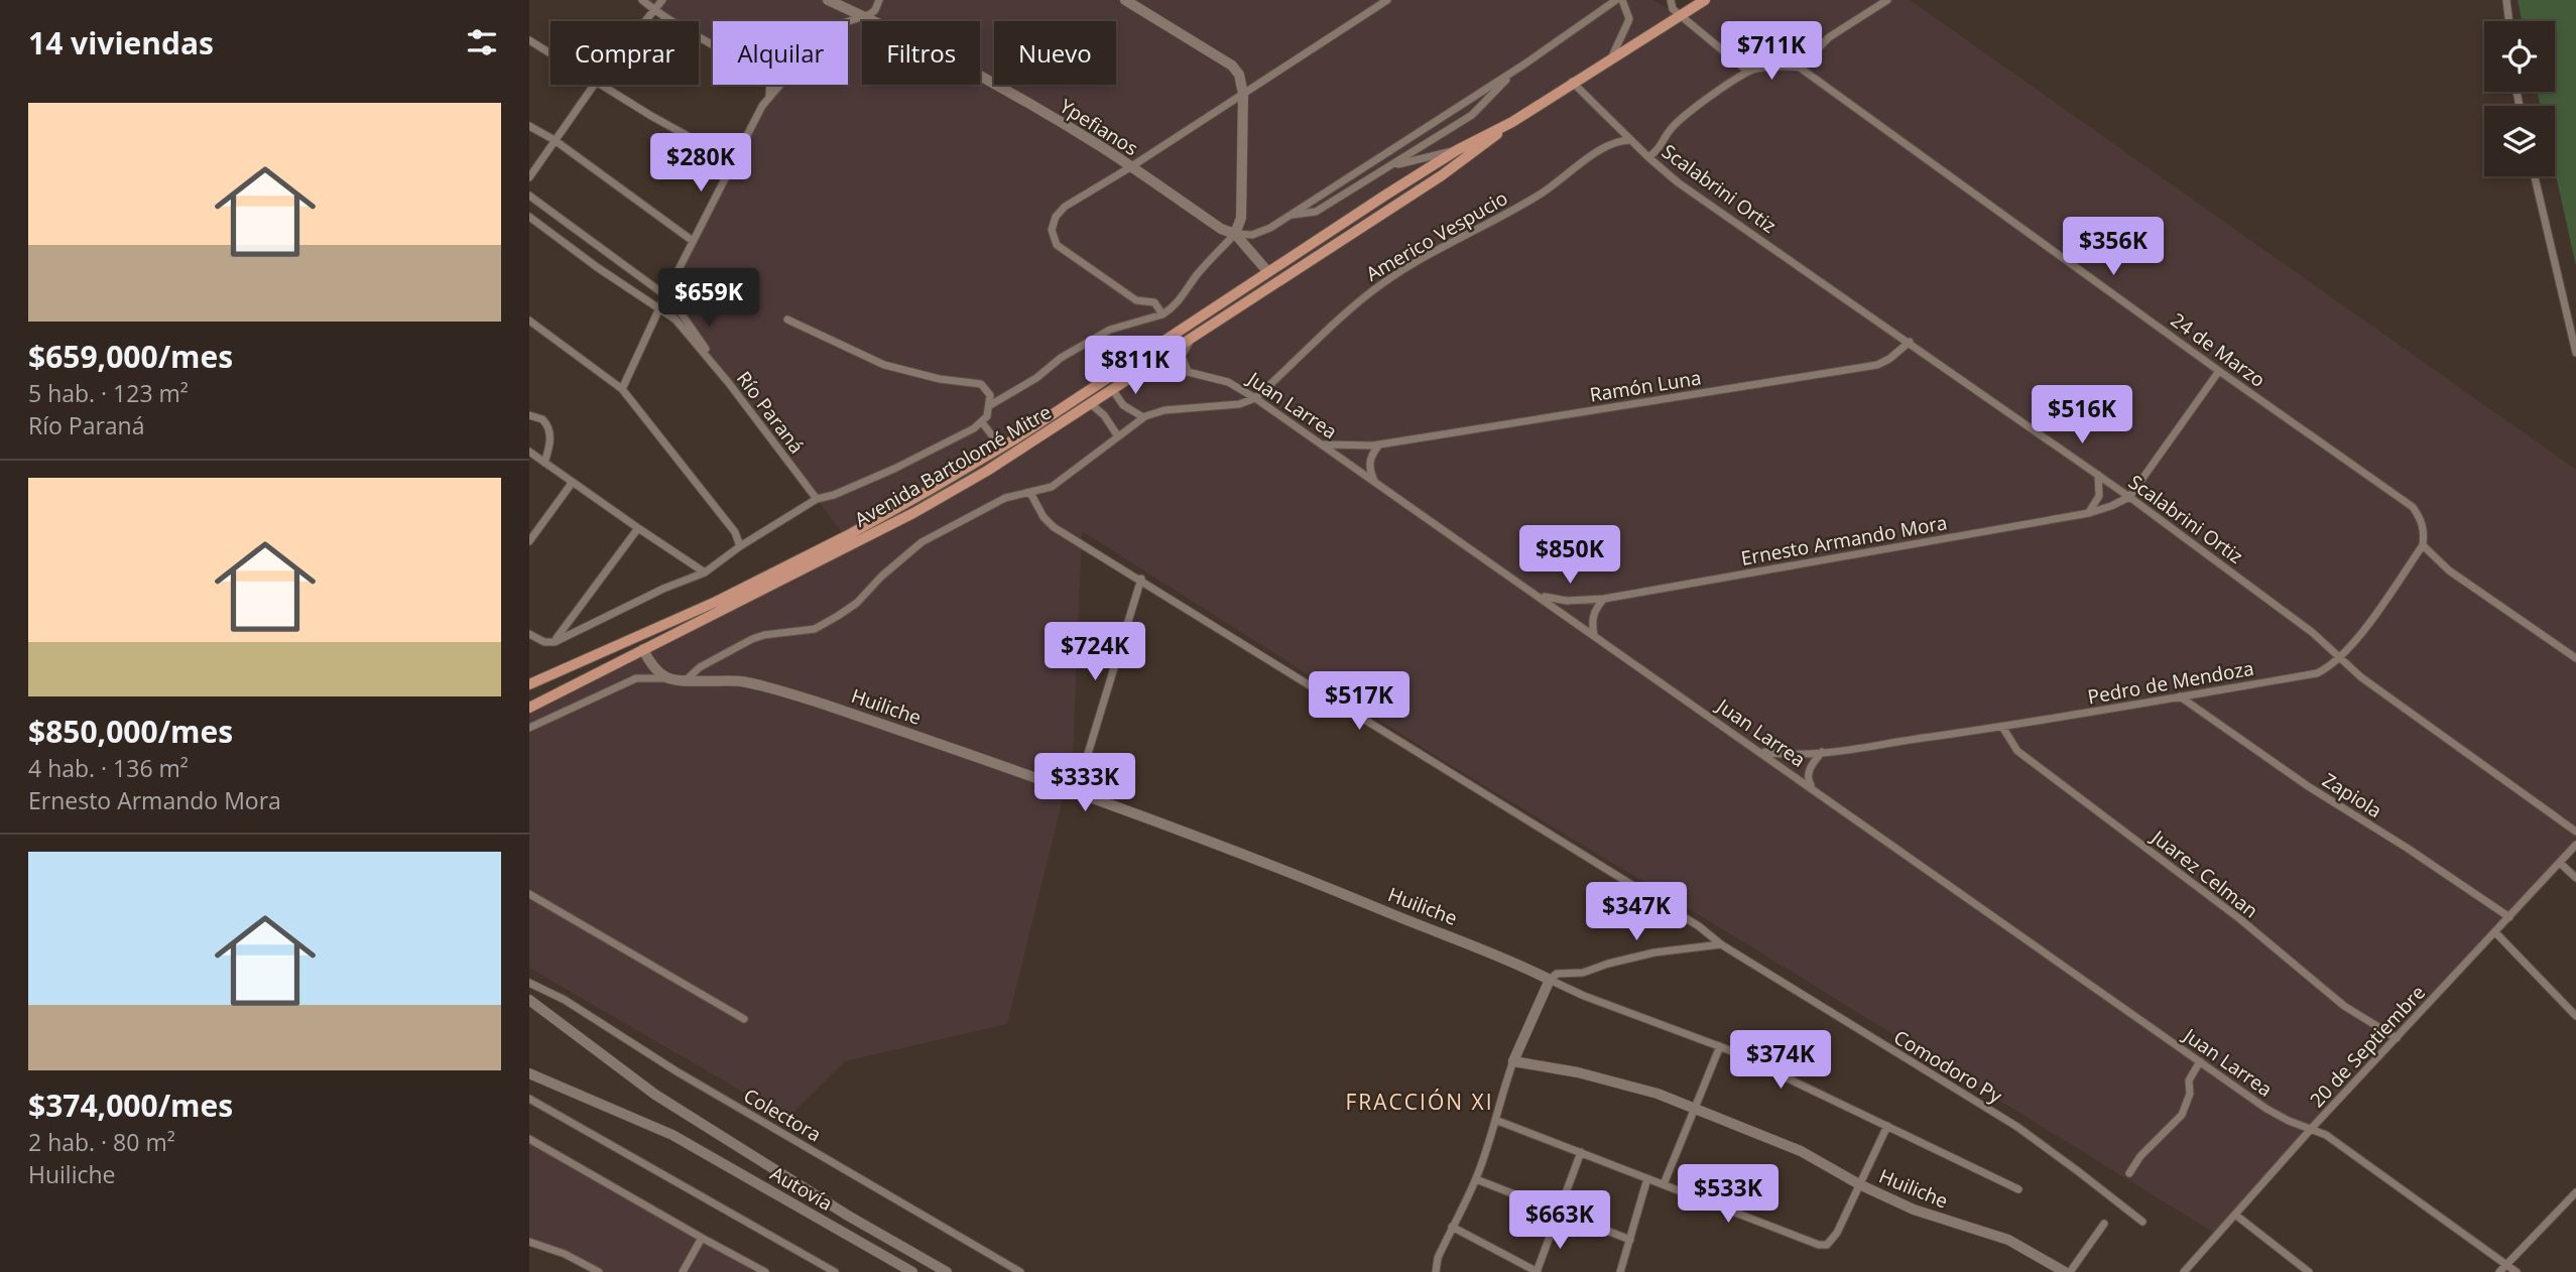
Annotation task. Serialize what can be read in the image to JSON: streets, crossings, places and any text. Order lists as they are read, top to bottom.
{
  "streets": {
    "main road": ["Avenida Bartolomé Mitre"],
    "street": [
      "Ypefianos",
      "Scalabrini Ortiz",
      "Americo Vespucio",
      "24 de Marzo",
      "Ramón Luna",
      "Juan Larrea",
      "Río Paraná",
      "Ernesto Armando Mora",
      "Pedro de Mendoza",
      "Huiliche",
      "Zapiola",
      "Juarez Celman",
      "20 de Septiembre",
      "Comodoro Py",
      "Colectora",
      "Autovía"
    ]
  },
  "crossings": [
    ["Scalabrini Ortiz", "Americo Vespucio"],
    ["Scalabrini Ortiz", "Ramón Luna"],
    ["Scalabrini Ortiz", "Avenida Bartolomé Mitre"],
    ["Scalabrini Ortiz", "Ernesto Armando Mora"],
    ["Scalabrini Ortiz", "Pedro de Mendoza"],
    ["Americo Vespucio", "Juan Larrea"],
    ["24 de Marzo", "Pedro de Mendoza"],
    ["Ramón Luna", "Juan Larrea"],
    ["Juan Larrea", "Avenida Bartolomé Mitre"],
    ["Juan Larrea", "Ernesto Armando Mora"],
    ["Juan Larrea", "Pedro de Mendoza"],
    ["Juan Larrea", "20 de Septiembre"],
    ["Pedro de Mendoza", "Zapiola"],
    ["Pedro de Mendoza", "Juarez Celman"],
    ["Zapiola", "20 de Septiembre"],
    ["Juarez Celman", "20 de Septiembre"]
  ],
  "districts": ["FRACCIÓN XI"],
  "page": {
    "heading": "14 viviendas",
    "price": [
      "$711K",
      "$280K",
      "$356K",
      "$659K",
      "$811K",
      "$516K",
      "$850K",
      "$724K",
      "$517K",
      "$333K",
      "$347K",
      "$374K",
      "$533K",
      "$663K"
    ],
    "chip": [
      "Comprar",
      "Alquilar",
      "Filtros",
      "Nuevo"
    ],
    "list": [
      {
        "name": "$659,000/mes",
        "note": "5 hab. · 123 m² · Río Paraná"
      },
      {
        "name": "$850,000/mes",
        "note": "4 hab. · 136 m² · Ernesto Armando Mora"
      },
      {
        "name": "$374,000/mes",
        "note": "2 hab. · 80 m² · Huiliche"
      }
    ]
  }
}
